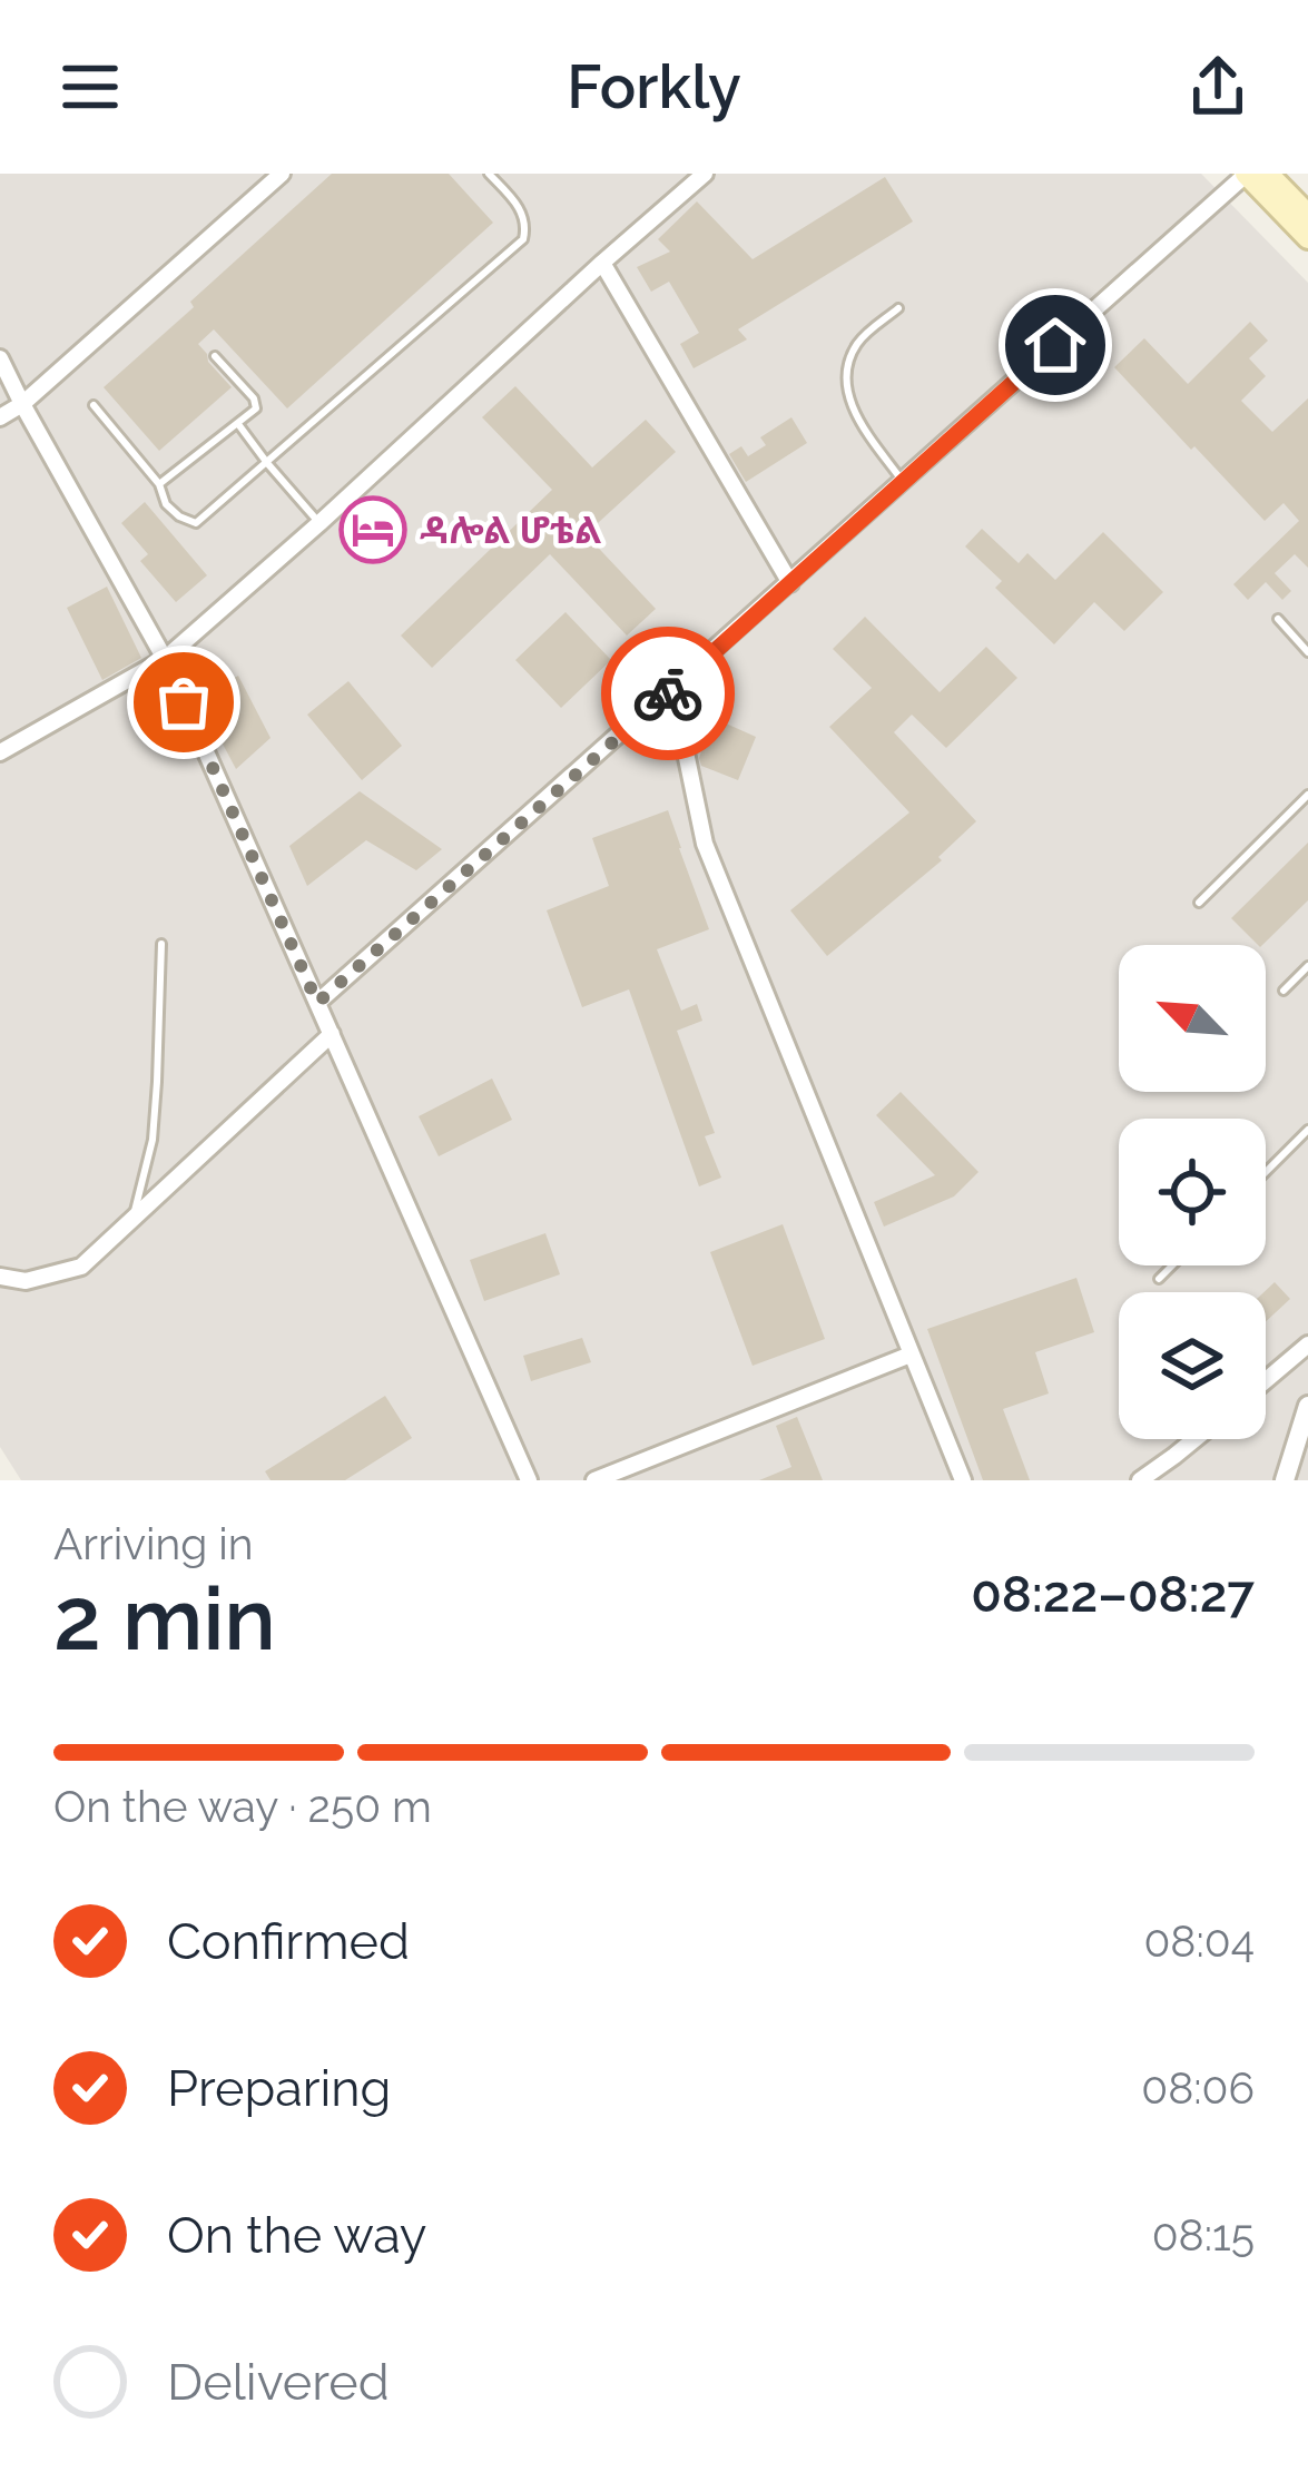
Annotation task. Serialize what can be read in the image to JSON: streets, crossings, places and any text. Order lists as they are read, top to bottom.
{
  "places": {
    "hotel": ["ዳሎል ሆቴል"]
  },
  "north": "top left",
  "page": {
    "header": "Forkly",
    "heading": ["2 min", "Arriving in", "08:22–08:27"],
    "bar": "On the way · 250 m",
    "list": [
      ["Confirmed", "08:04"],
      ["Preparing", "08:06"],
      ["On the way", "08:15"],
      "Delivered"
    ]
  }
}
